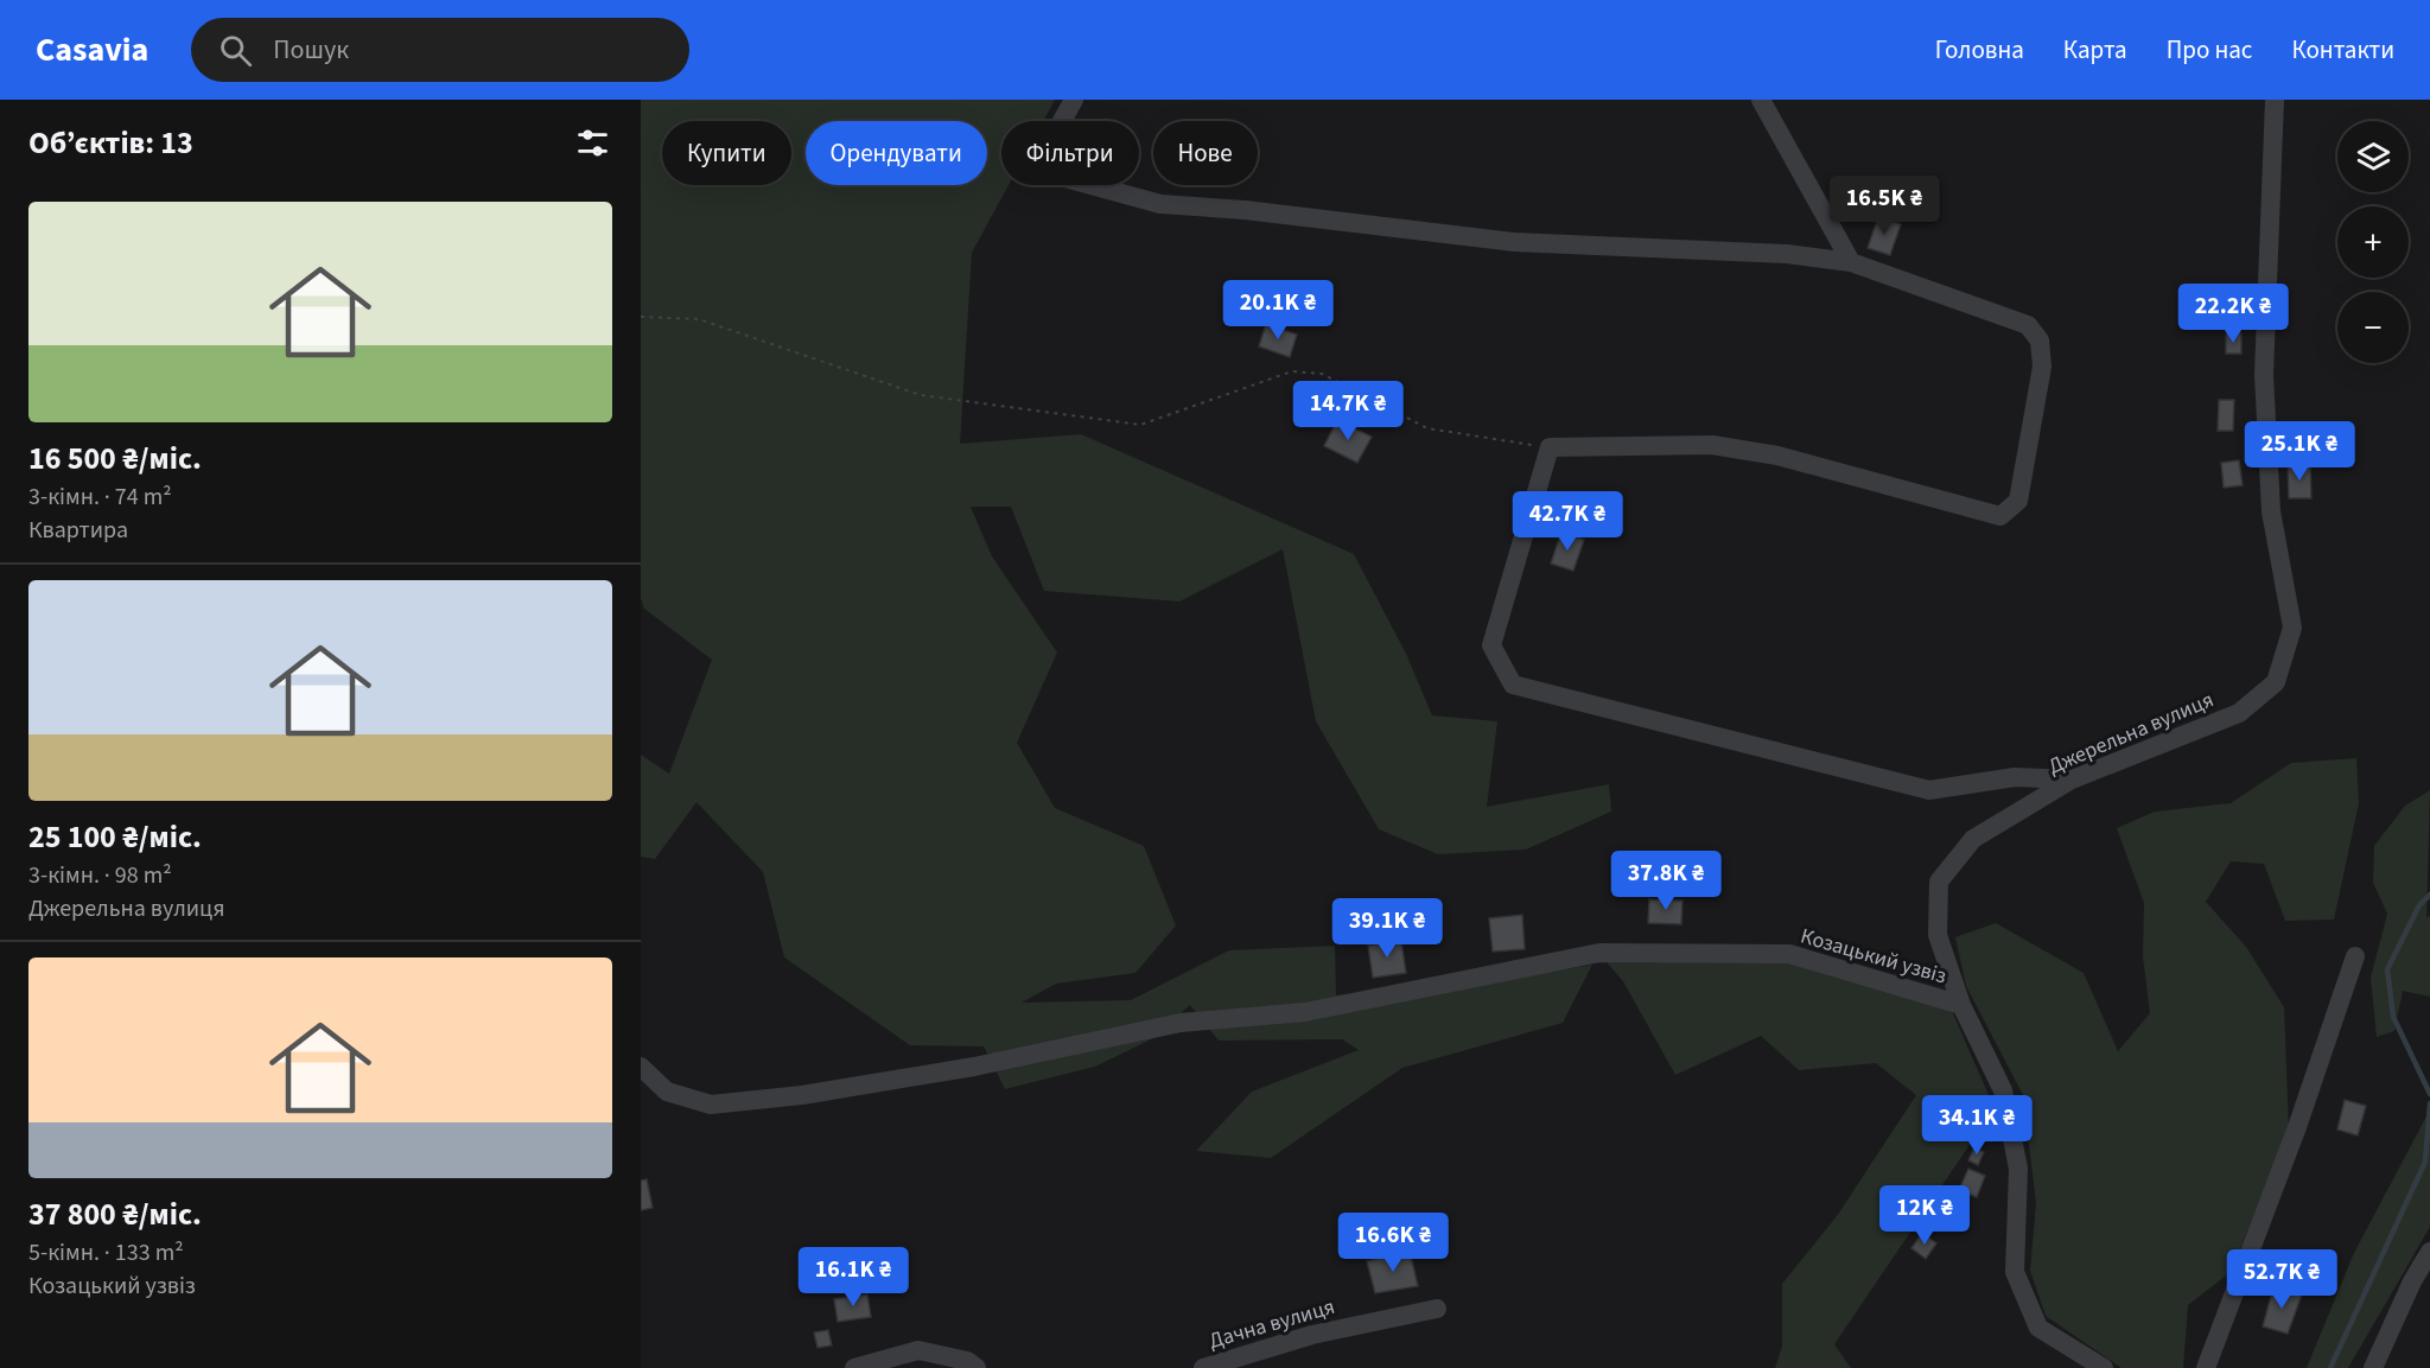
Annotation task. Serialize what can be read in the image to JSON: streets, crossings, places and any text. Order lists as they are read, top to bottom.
{
  "streets": {
    "street": ["Джерельна вулиця", "Козацький узвіз", "Дачна вулиця"]
  },
  "crossings": [
    ["Джерельна вулиця", "Козацький узвіз"]
  ],
  "page": {
    "header": "Casavia",
    "search": "Пошук",
    "nav": [
      "Головна",
      "Карта",
      "Про нас",
      "Контакти"
    ],
    "heading": "Об’єктів: 13",
    "map_buttons": ["+", "−"],
    "chip": [
      "Купити",
      "Орендувати",
      "Фільтри",
      "Нове"
    ],
    "price": [
      "16.5K ₴",
      "20.1K ₴",
      "22.2K ₴",
      "14.7K ₴",
      "25.1K ₴",
      "42.7K ₴",
      "37.8K ₴",
      "39.1K ₴",
      "34.1K ₴",
      "12K ₴",
      "16.6K ₴",
      "16.1K ₴",
      "52.7K ₴"
    ],
    "list": [
      {
        "name": "16 500 ₴/міс.",
        "note": "3-кімн. · 74 m² · Квартира"
      },
      {
        "name": "25 100 ₴/міс.",
        "note": "3-кімн. · 98 m² · Джерельна вулиця"
      },
      {
        "name": "37 800 ₴/міс.",
        "note": "5-кімн. · 133 m² · Козацький узвіз"
      }
    ]
  }
}
